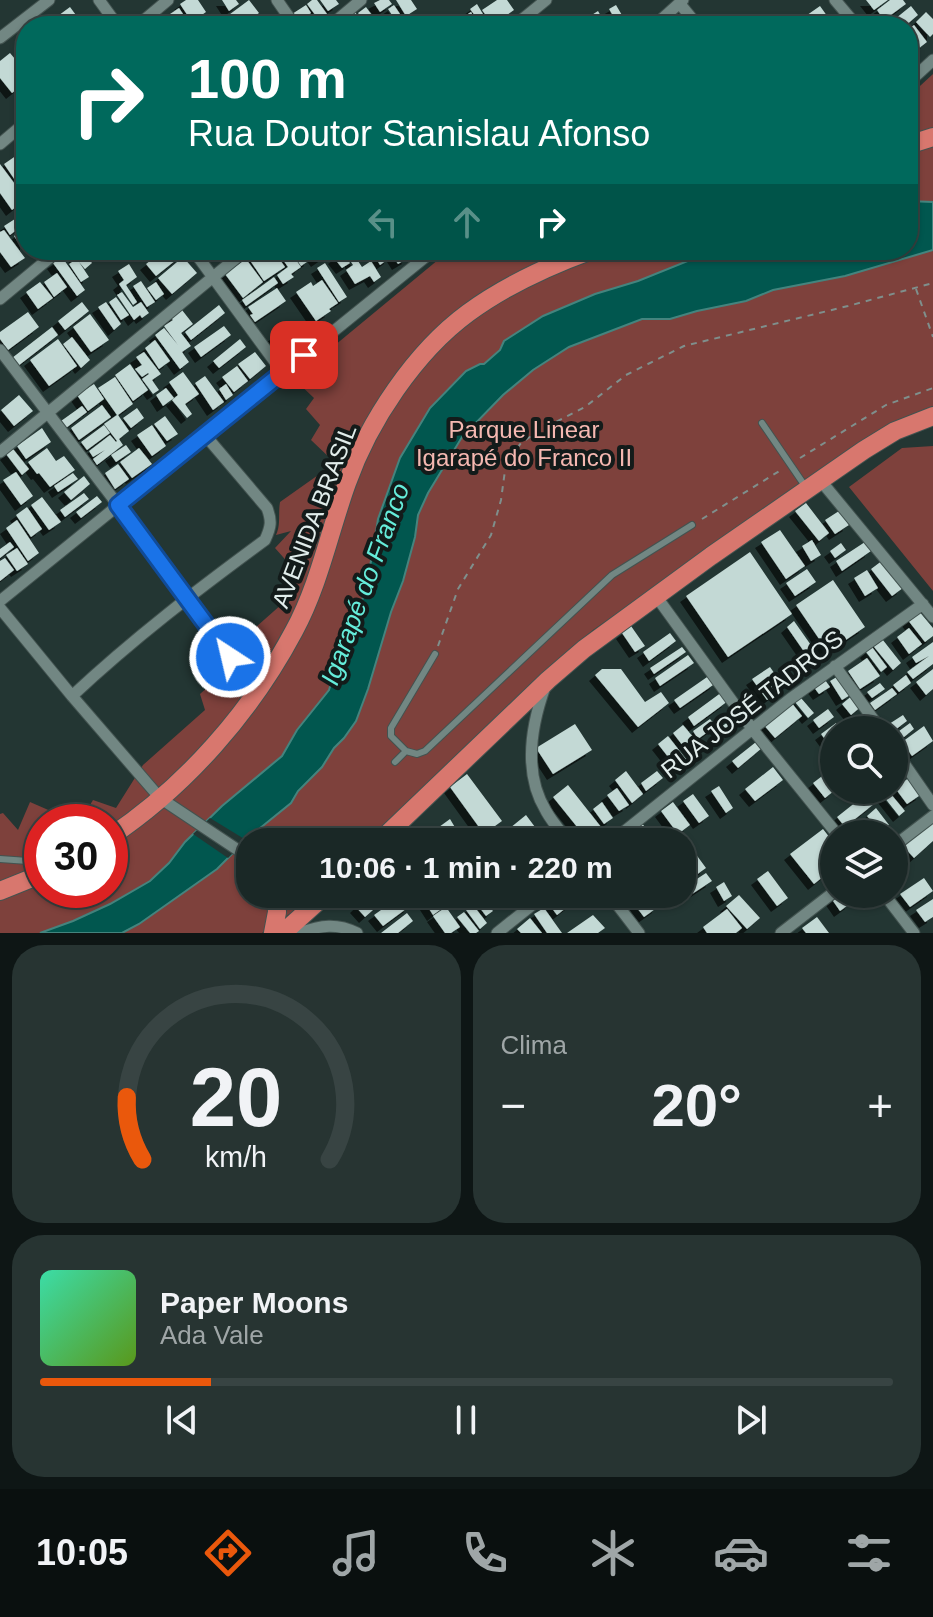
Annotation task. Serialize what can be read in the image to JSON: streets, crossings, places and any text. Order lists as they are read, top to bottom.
{
  "streets": {
    "highway": ["AVENIDA BRASIL"],
    "street": ["RUA JOSÉ TADROS"]
  },
  "water": ["Igarapé do Franco"],
  "parks": ["Parque Linear Igarapé do Franco II"],
  "page": {
    "turn": ["100 m", "Rua Doutor Stanislau Afonso"],
    "limit": "30",
    "trip": "10:06 · 1 min · 220 m",
    "tile": "Clima",
    "heat": ["−", "20°", "+"],
    "song": ["Paper Moons", "Ada Vale"],
    "tabs": "10:05",
    "gauge": ["20", "km/h"]
  }
}
